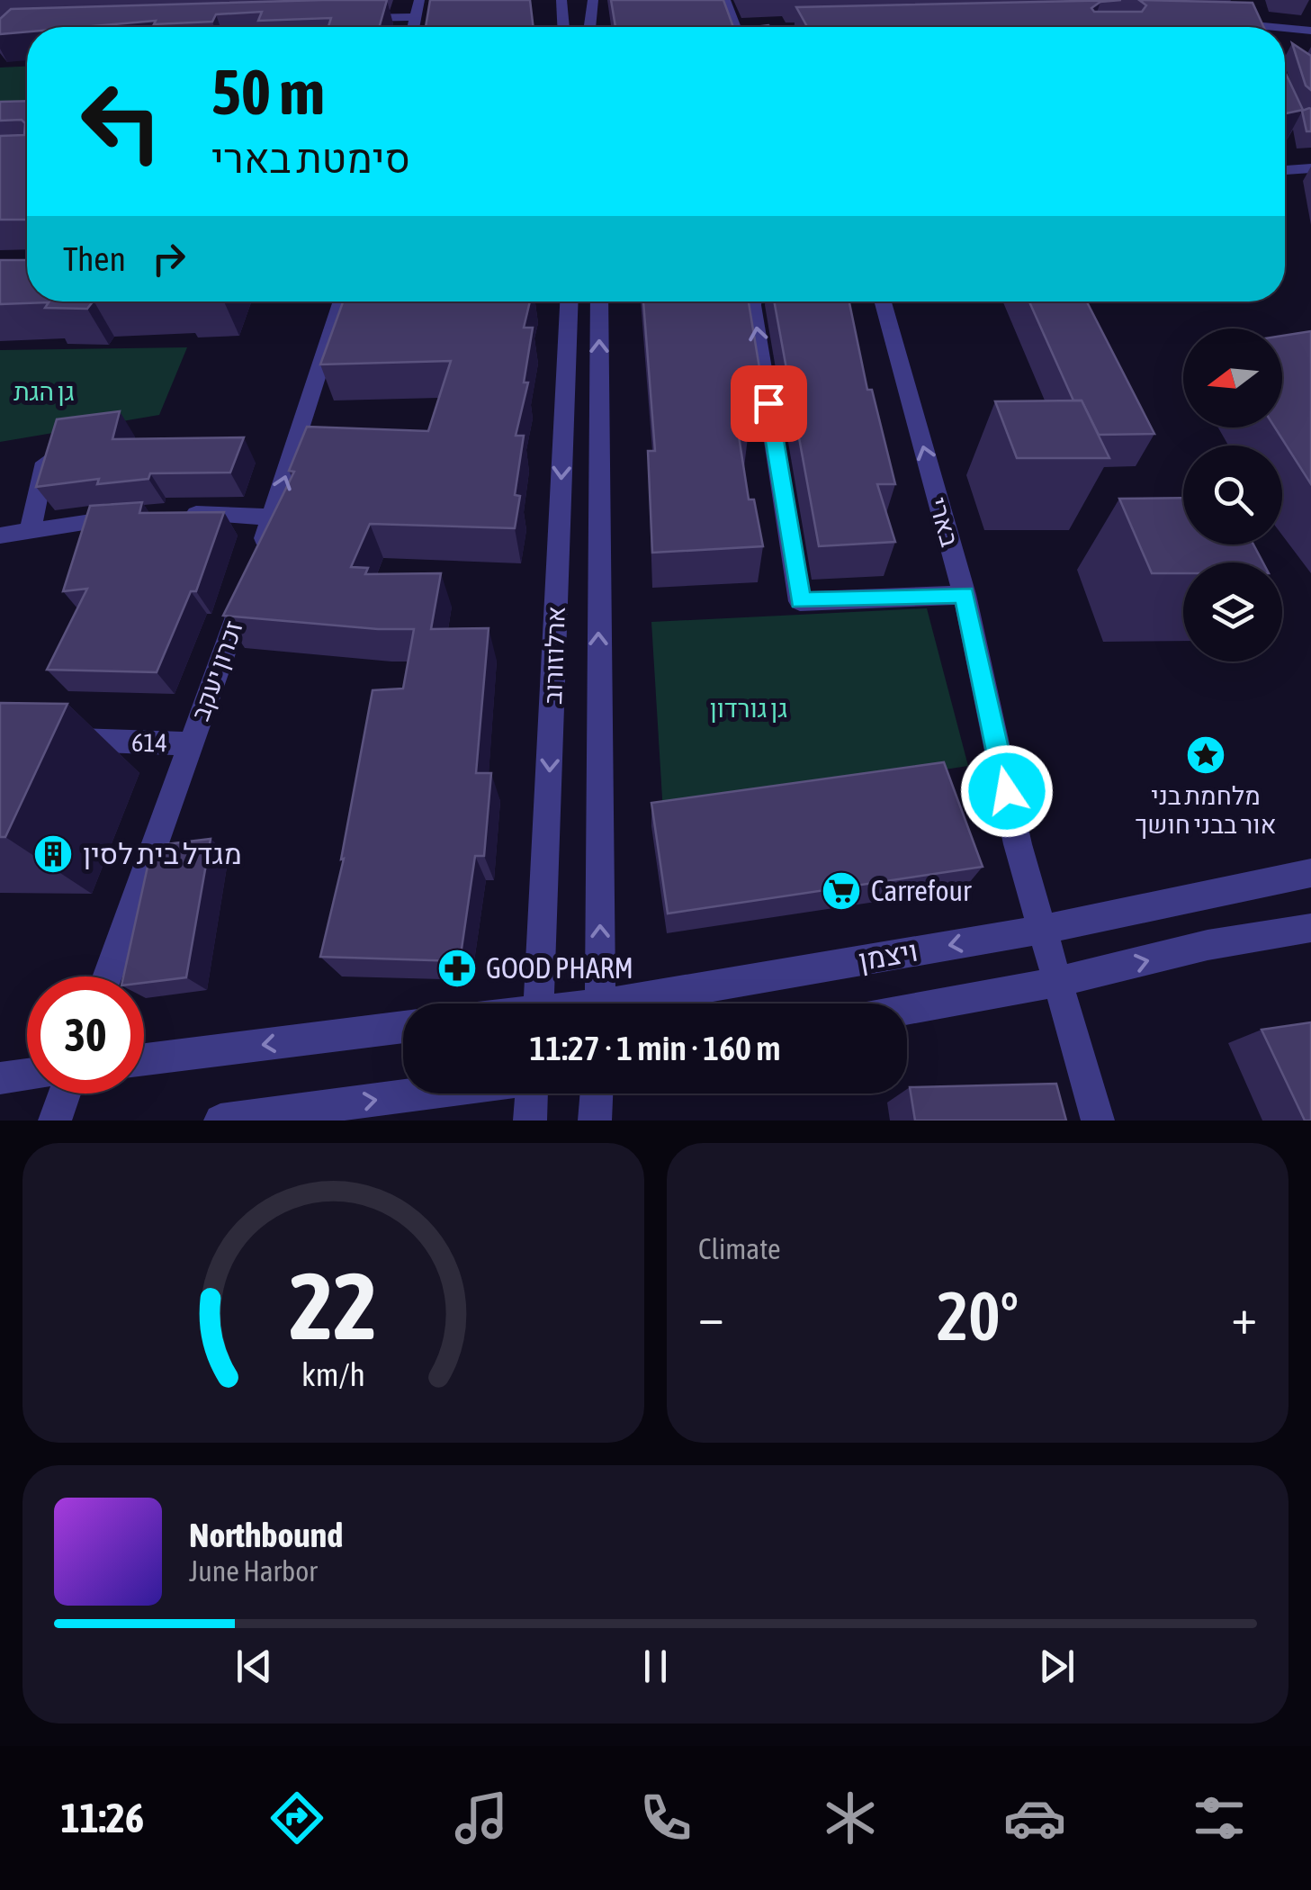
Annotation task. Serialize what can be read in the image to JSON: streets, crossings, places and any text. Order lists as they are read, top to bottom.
{
  "streets": {
    "street": [
      "בארי",
      "ארלוזורוב",
      "זכרון יעקב",
      "614",
      "ויצמן"
    ]
  },
  "crossings": [
    ["בארי", "ויצמן"],
    ["זכרון יעקב", "614"]
  ],
  "one_way": ["בארי"],
  "parks": ["גן הגת", "גן גורדון"],
  "places": {
    "place": ["מלחמת בני אור בבני חושך"],
    "building": ["מגדל בית לסין"],
    "supermarket": ["Carrefour"],
    "pharmacy": ["GOOD PHARM"]
  },
  "north": "left",
  "page": {
    "turn": ["50 m", "סימטת בארי"],
    "then": "Then",
    "limit": "30",
    "trip": "11:27 · 1 min · 160 m",
    "tile": "Climate",
    "heat": ["−", "20°", "+"],
    "song": ["Northbound", "June Harbor"],
    "tabs": "11:26",
    "gauge": ["22", "km/h"]
  }
}
